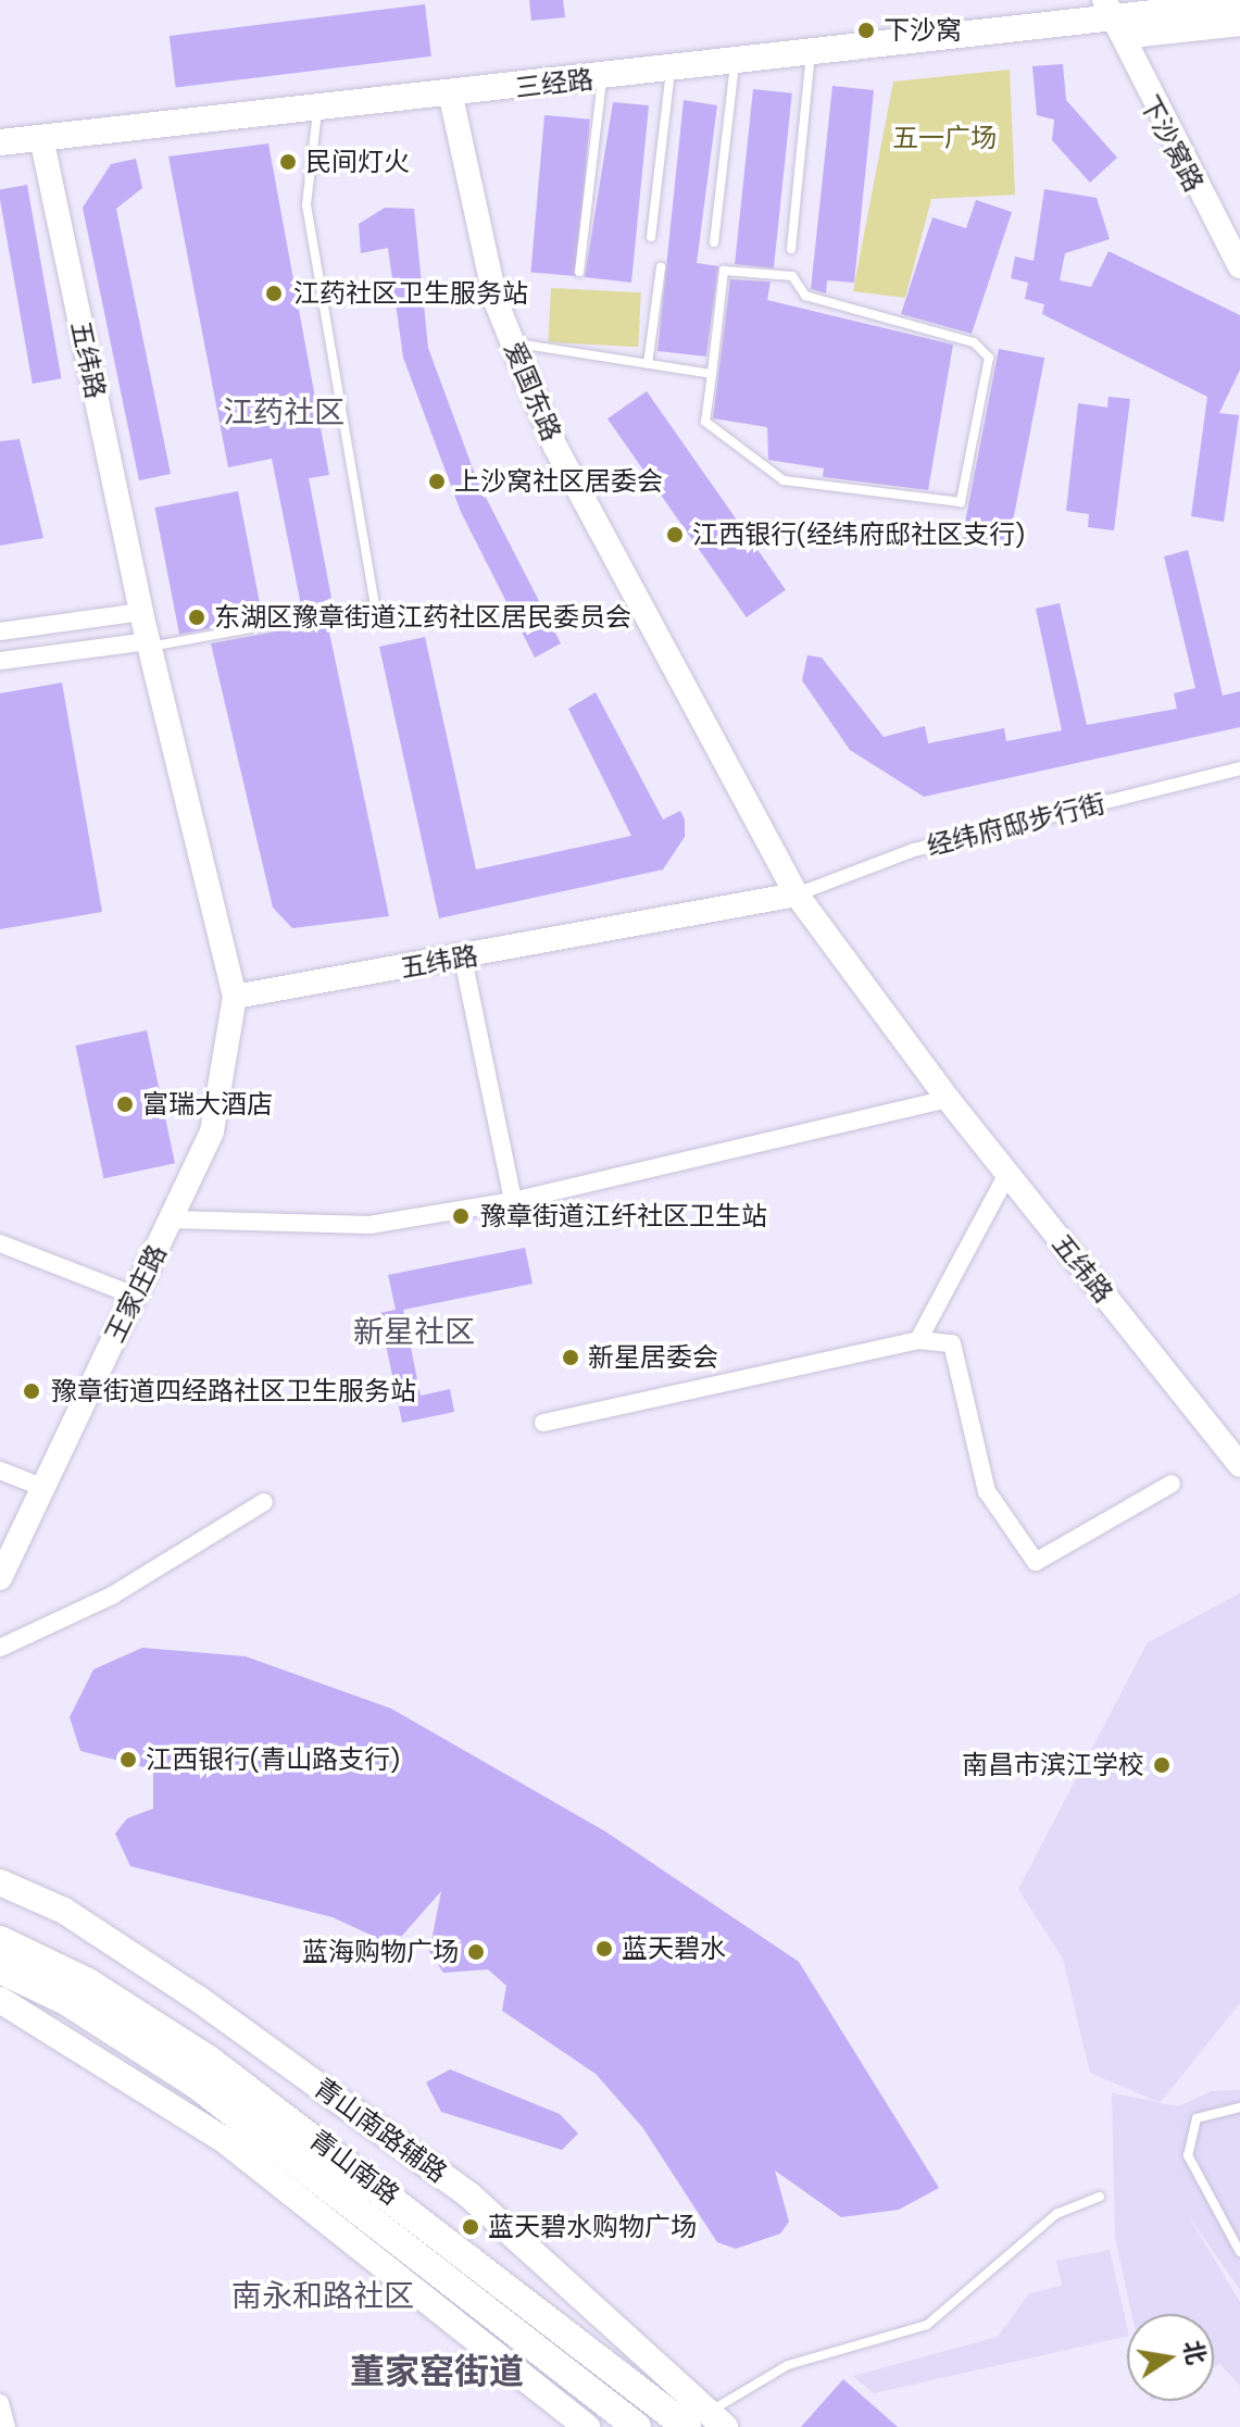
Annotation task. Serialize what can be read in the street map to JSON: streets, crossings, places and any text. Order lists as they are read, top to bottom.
{
  "streets": {
    "main road": ["三经路", "青山南路辅路", "青山南路"],
    "street": [
      "下沙窝路",
      "五纬路",
      "爱国东路",
      "经纬府邸步行街",
      "王家庄路"
    ]
  },
  "crossings": [
    ["三经路", "下沙窝路"],
    ["三经路", "五纬路"],
    ["三经路", "爱国东路"],
    ["五纬路", "爱国东路"],
    ["五纬路", "经纬府邸步行街"],
    ["五纬路", "王家庄路"],
    ["爱国东路", "经纬府邸步行街"],
    ["青山南路辅路", "青山南路"]
  ],
  "districts": [
    "江药社区",
    "新星社区",
    "南永和路社区",
    "董家窑街道"
  ],
  "parks": ["五一广场"],
  "places": [
    "下沙窝",
    "民间灯火",
    "江药社区卫生服务站",
    "上沙窝社区居委会",
    "江西银行(经纬府邸社区支行)",
    "东湖区豫章街道江药社区居民委员会",
    "富瑞大酒店",
    "豫章街道江纤社区卫生站",
    "新星居委会",
    "豫章街道四经路社区卫生服务站",
    "江西银行(青山路支行)",
    "南昌市滨江学校",
    "蓝天碧水",
    "蓝海购物广场",
    "蓝天碧水购物广场"
  ],
  "north": "right"
}
